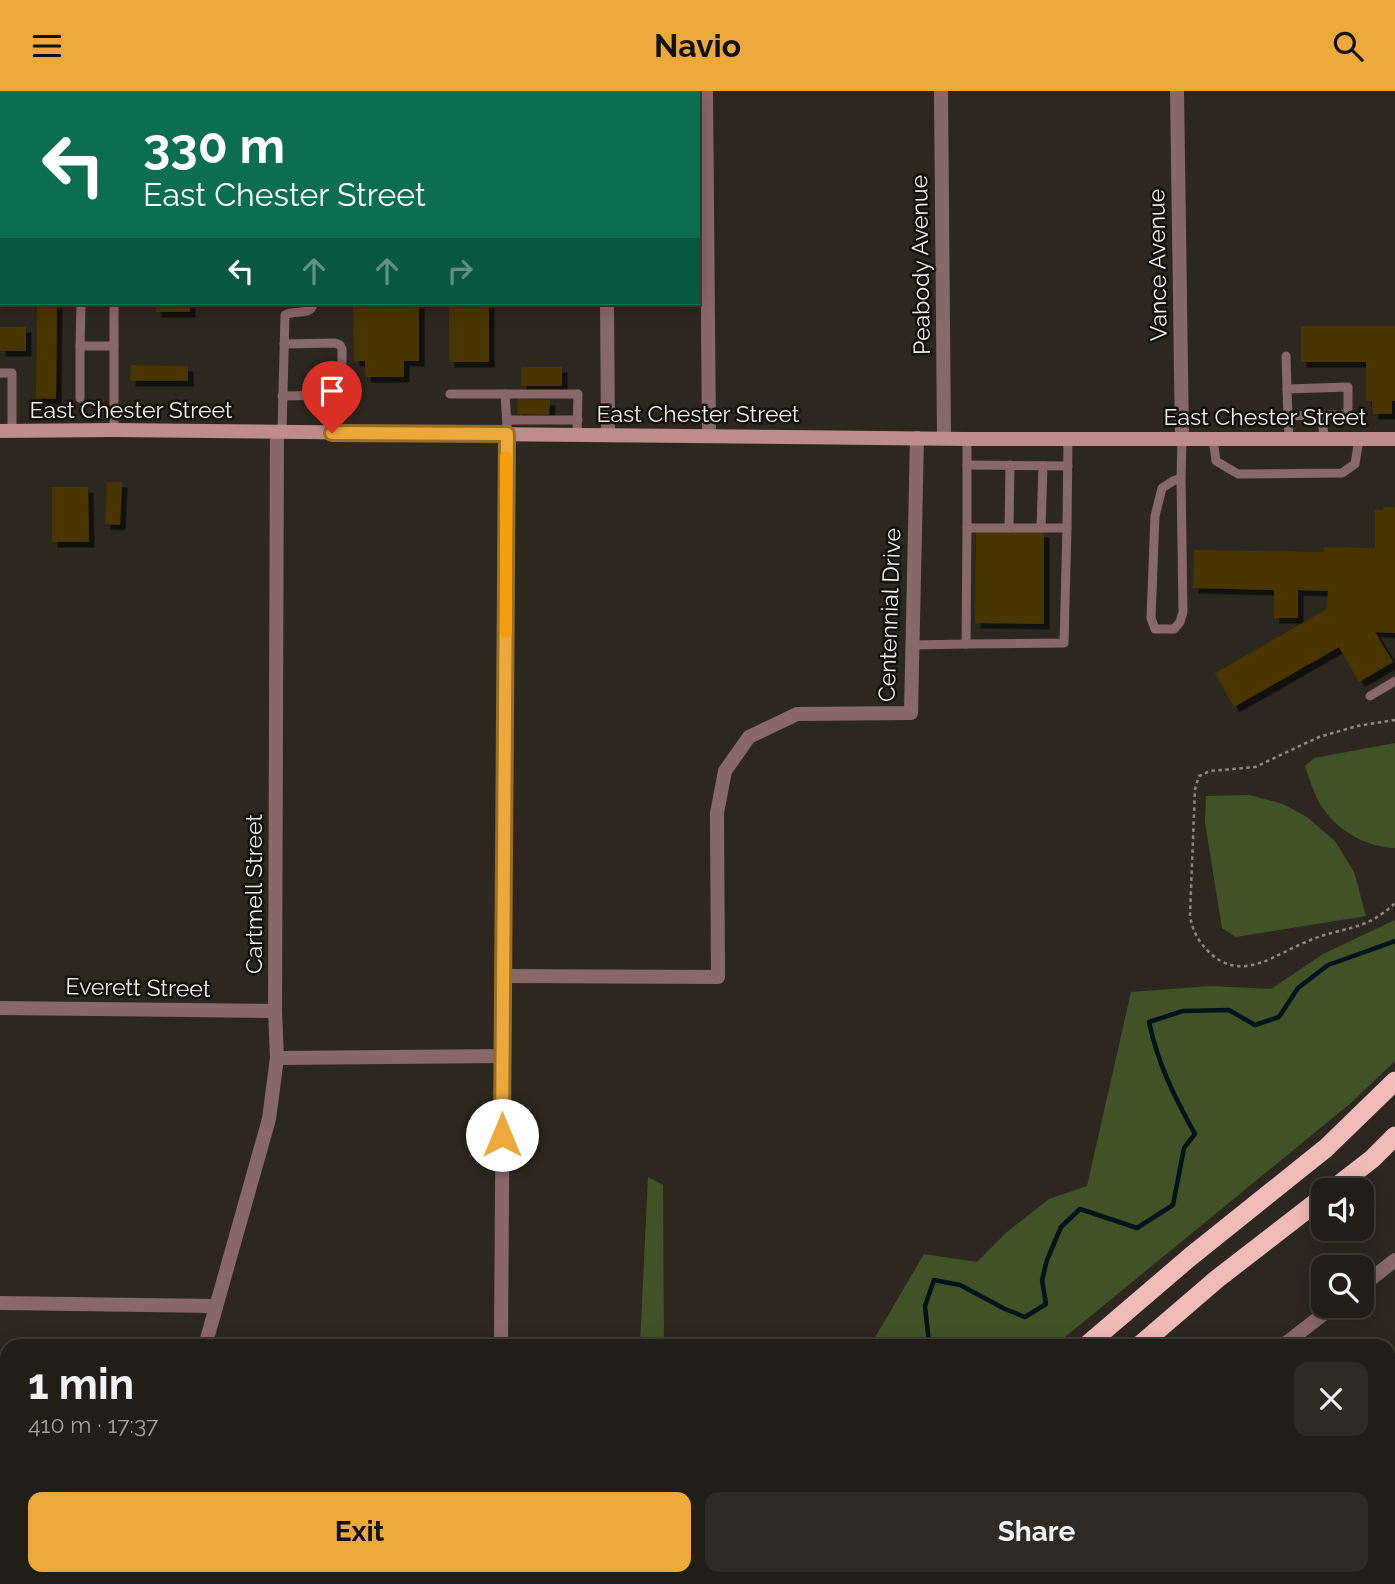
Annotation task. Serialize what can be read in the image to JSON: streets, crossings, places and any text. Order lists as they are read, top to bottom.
{
  "streets": {
    "main road": ["East Chester Street"],
    "street": [
      "Peabody Avenue",
      "Vance Avenue",
      "Centennial Drive",
      "Cartmell Street",
      "Everett Street"
    ]
  },
  "crossings": [
    ["Peabody Avenue", "East Chester Street"],
    ["Vance Avenue", "East Chester Street"],
    ["East Chester Street", "Centennial Drive"],
    ["East Chester Street", "Cartmell Street"],
    ["Cartmell Street", "Everett Street"]
  ],
  "page": {
    "header": "Navio",
    "turn": ["330 m", "East Chester Street"],
    "heading": ["1 min", "410 m · 17:37"],
    "buttons": ["Exit", "Share"]
  }
}
